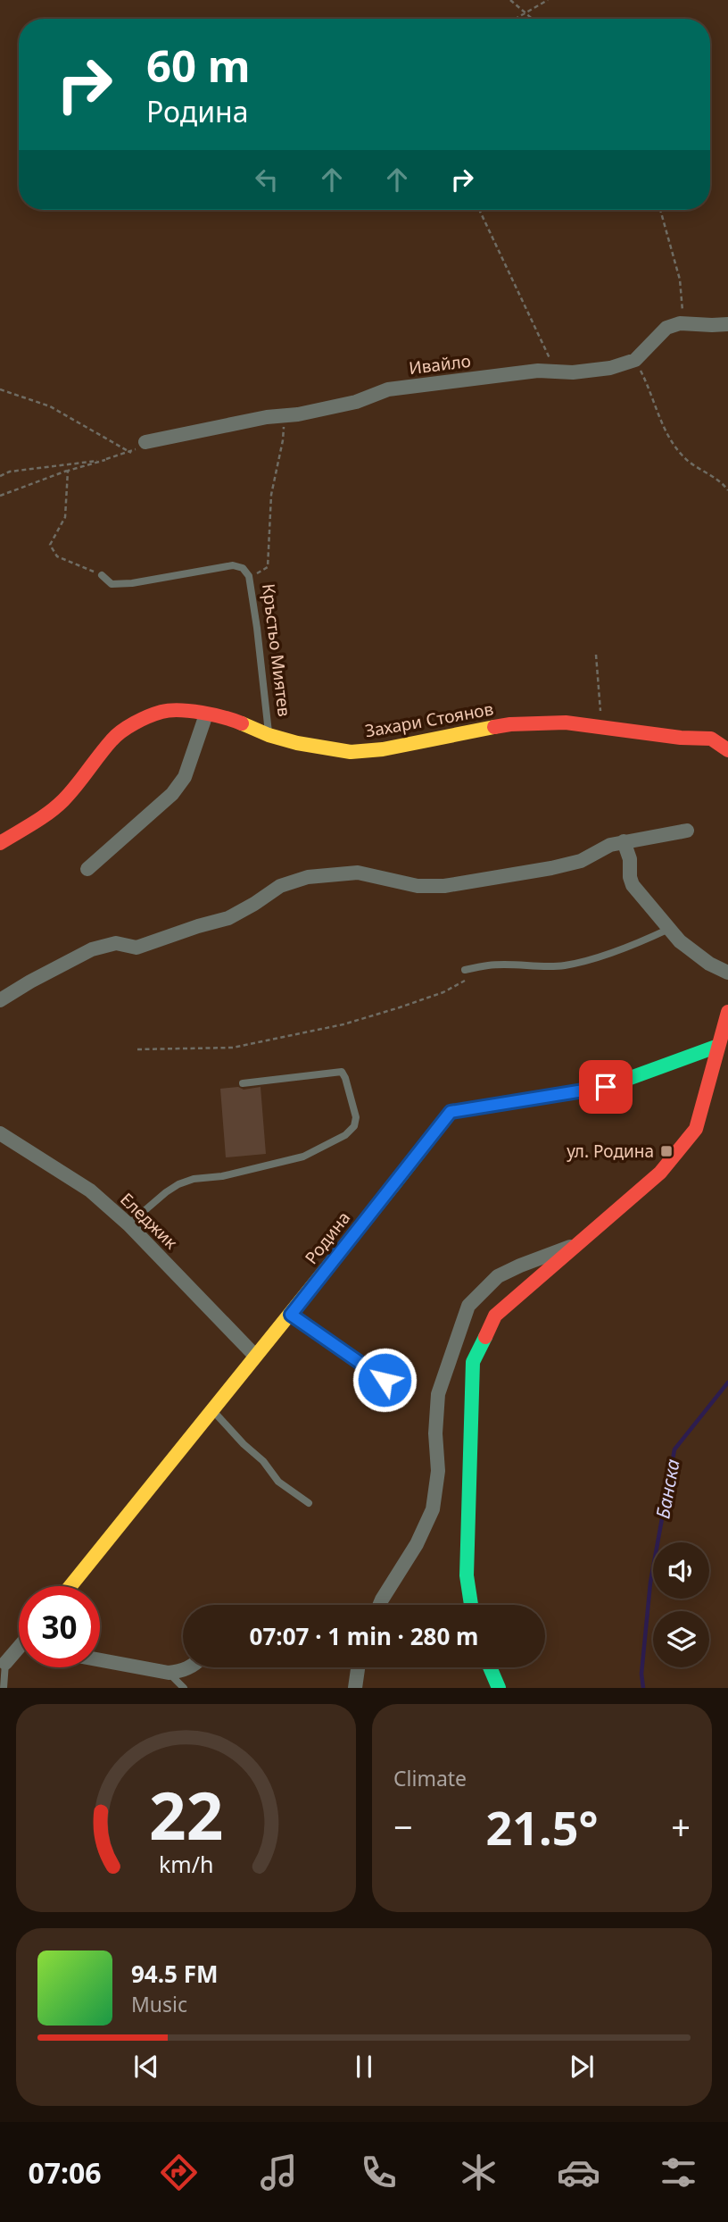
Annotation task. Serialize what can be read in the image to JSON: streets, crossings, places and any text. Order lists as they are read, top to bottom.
{
  "streets": {
    "street": [
      "Ивайло",
      "Захари Стоянов",
      "Еледжик",
      "Родина"
    ],
    "lane": ["Кръстьо Миятев"]
  },
  "crossings": [
    ["Кръстьо Миятев", "Захари Стоянов"],
    ["Еледжик", "Родина"]
  ],
  "water": ["Банска"],
  "places": {
    "transit": ["ул. Родина"]
  },
  "page": {
    "turn": ["60 m", "Родина"],
    "limit": "30",
    "trip": "07:07 · 1 min · 280 m",
    "tile": "Climate",
    "heat": ["−", "21.5°", "+"],
    "song": ["94.5 FM", "Music"],
    "tabs": "07:06",
    "gauge": ["22", "km/h"]
  }
}
